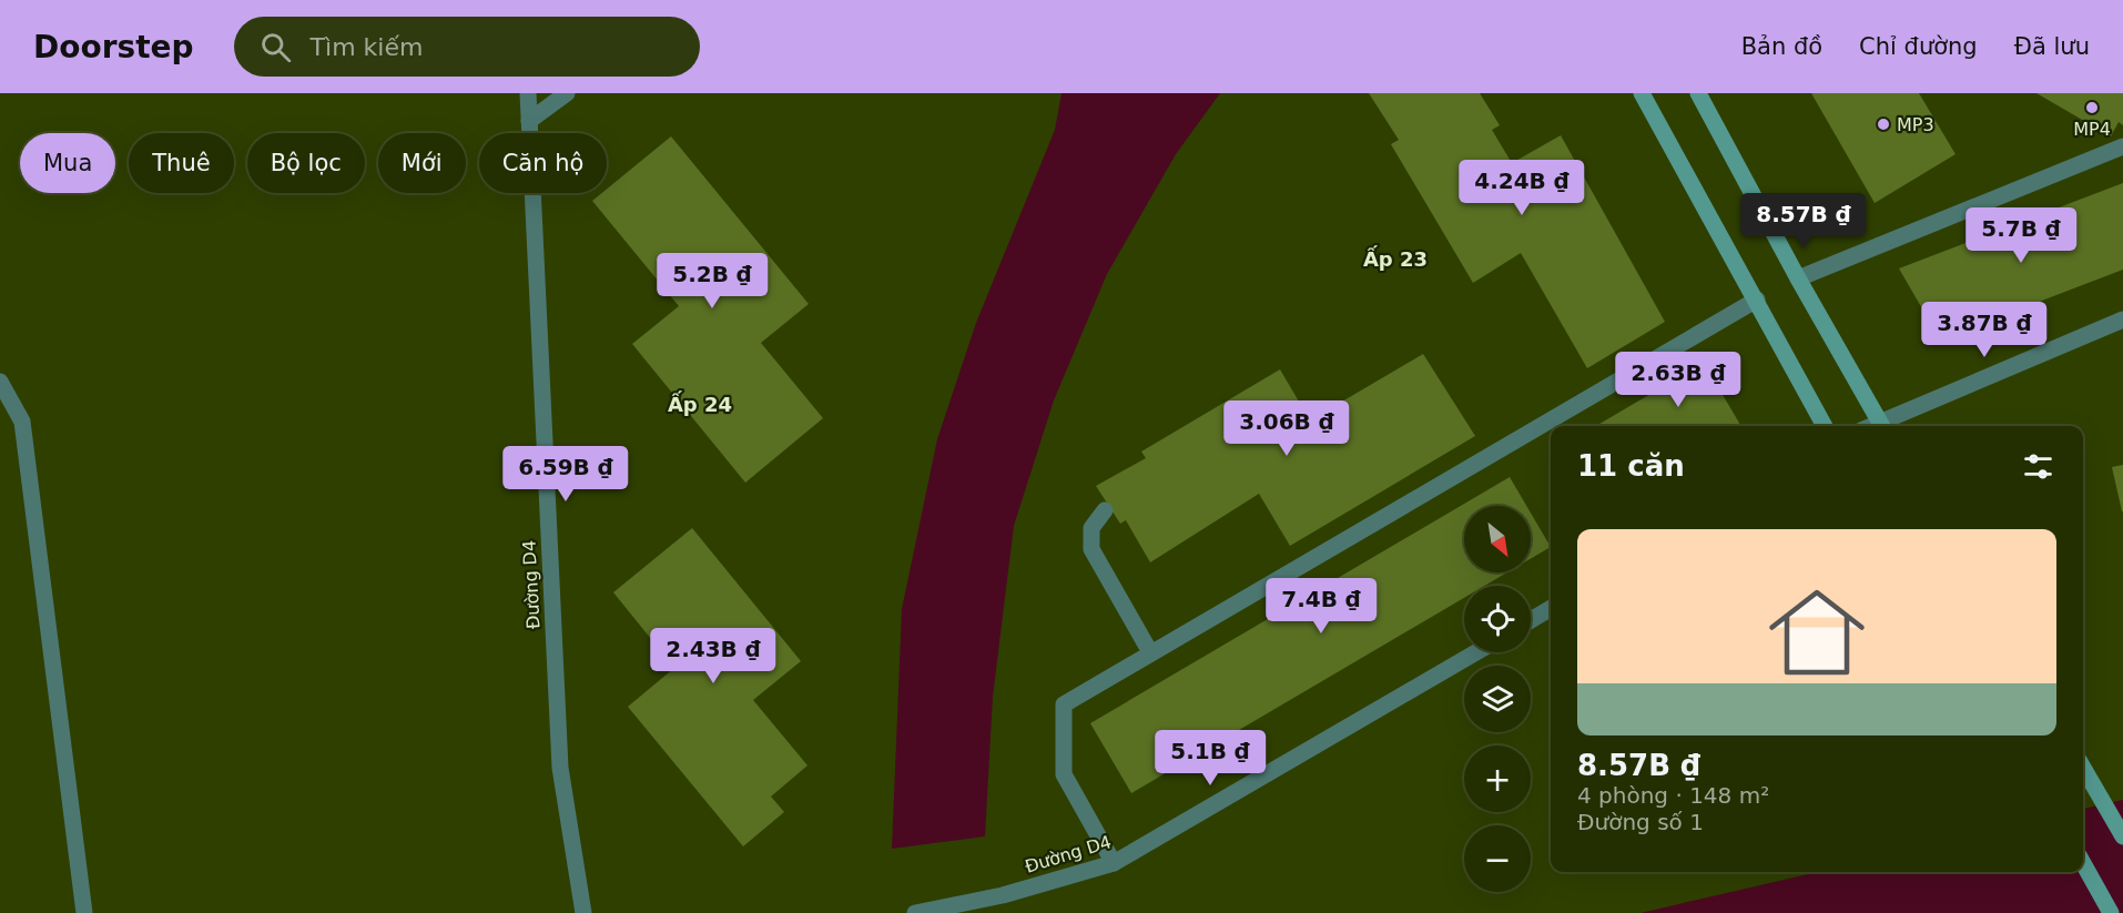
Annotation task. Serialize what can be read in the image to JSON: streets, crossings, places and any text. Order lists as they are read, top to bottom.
{
  "streets": {
    "street": ["Đường D4"]
  },
  "districts": ["Ấp 23", "Ấp 24"],
  "places": ["MP4", "MP3"],
  "north": "bottom right",
  "page": {
    "header": "Doorstep",
    "search": "Tìm kiếm",
    "nav": ["Bản đồ", "Chỉ đường", "Đã lưu"],
    "chip": [
      "Mua",
      "Thuê",
      "Bộ lọc",
      "Mới",
      "Căn hộ"
    ],
    "price": [
      "4.24B ₫",
      "8.57B ₫",
      "5.7B ₫",
      "5.2B ₫",
      "3.87B ₫",
      "2.63B ₫",
      "3.06B ₫",
      "6.59B ₫",
      "7.4B ₫",
      "2.43B ₫",
      "5.1B ₫"
    ],
    "heading": "11 căn",
    "map_buttons": ["+", "−"],
    "list": [
      {
        "name": "8.57B ₫",
        "note": "4 phòng · 148 m² · Đường số 1"
      }
    ]
  }
}
